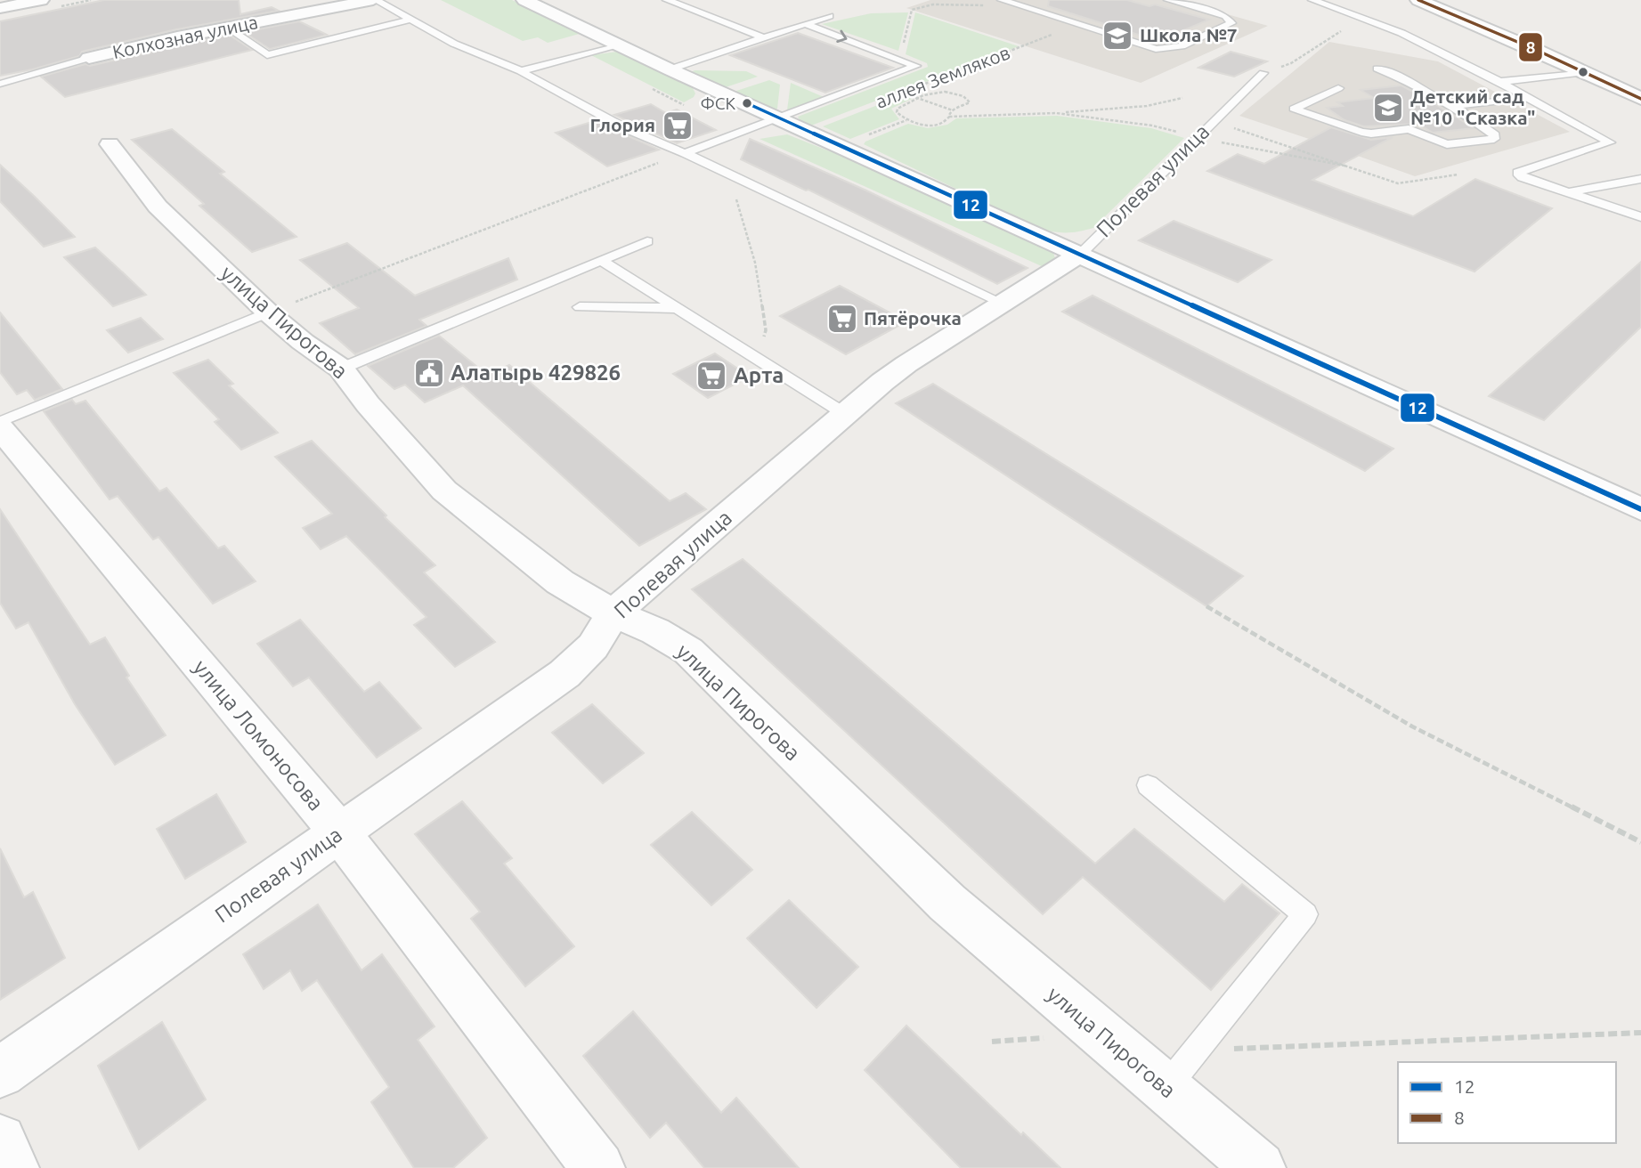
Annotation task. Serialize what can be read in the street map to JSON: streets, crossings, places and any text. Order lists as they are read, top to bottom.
{
  "streets": {
    "street": [
      "Колхозная улица",
      "Полевая улица",
      "улица Пирогова",
      "улица Ломоносова"
    ],
    "path": ["аллея Земляков"]
  },
  "crossings": [
    ["Полевая улица", "улица Пирогова"],
    ["Полевая улица", "улица Ломоносова"]
  ],
  "places": {
    "school or university": ["Школа №7", "Детский сад №10 \"Сказка\""],
    "other": ["ФСК"],
    "supermarket": ["Глория", "Пятёрочка", "Арта"],
    "public building": ["Алатырь 429826"]
  },
  "lines": ["transit line 8", "transit line 12"],
  "legend": ["12", "8"]
}
